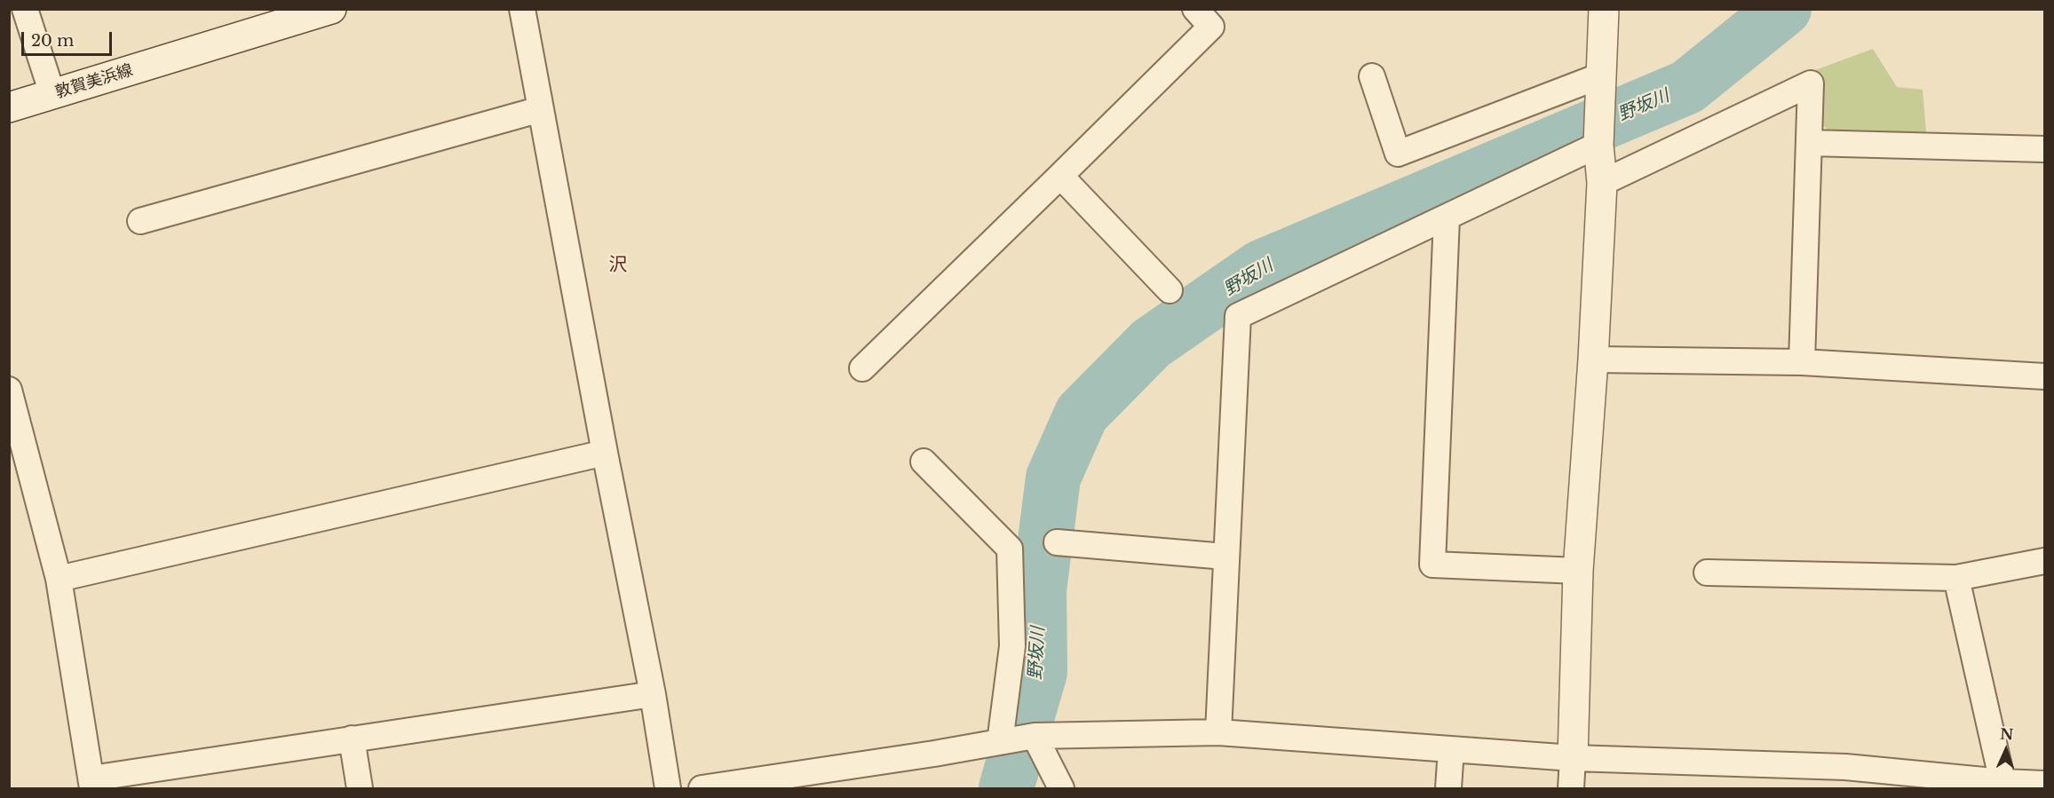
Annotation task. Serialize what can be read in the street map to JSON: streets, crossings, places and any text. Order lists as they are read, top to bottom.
{
  "streets": {
    "street": ["敦賀美浜線"]
  },
  "districts": ["沢"],
  "water": ["野坂川"],
  "scale_bar": "20 m",
  "north": "top"
}
